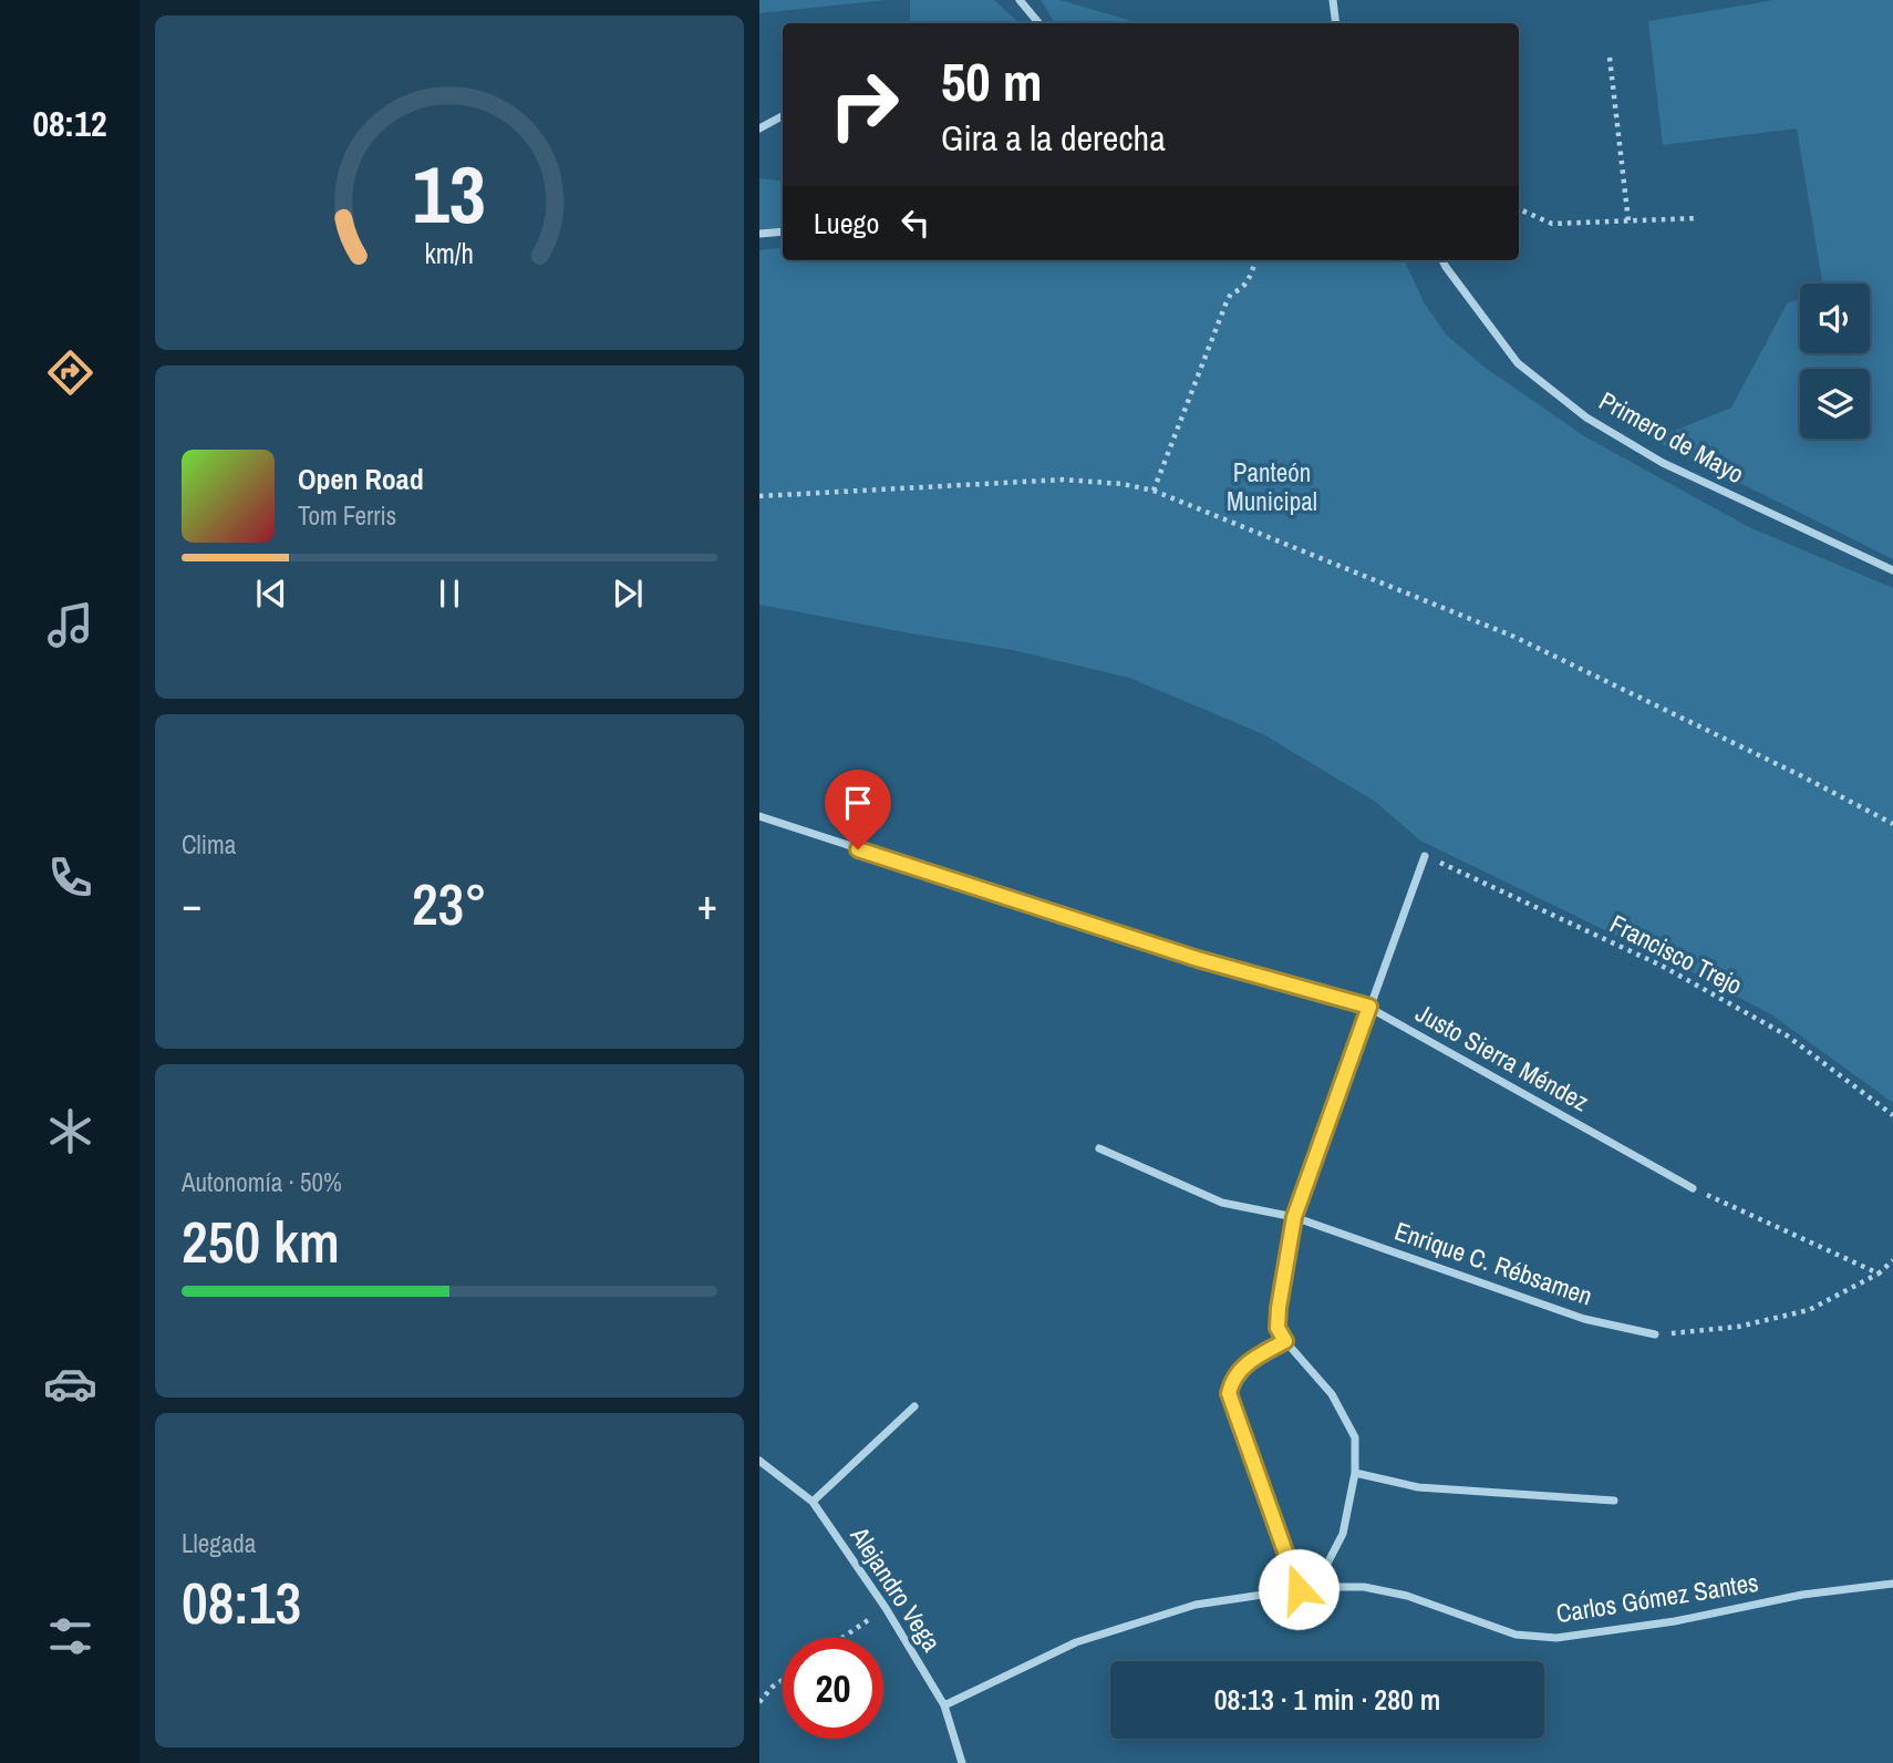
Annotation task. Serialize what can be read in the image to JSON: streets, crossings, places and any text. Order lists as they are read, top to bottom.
{
  "streets": {
    "street": [
      "Primero de Mayo",
      "Justo Sierra Méndez",
      "Enrique C. Rébsamen",
      "Alejandro Vega",
      "Carlos Gómez Santes"
    ],
    "path": ["Francisco Trejo"]
  },
  "crossings": [
    ["Alejandro Vega", "Carlos Gómez Santes"]
  ],
  "parks": ["Panteón Municipal"],
  "page": {
    "tabs": "08:12",
    "turn": ["50 m", "Gira a la derecha"],
    "then": "Luego",
    "song": ["Open Road", "Tom Ferris"],
    "tile": [
      "Clima",
      ["Autonomía · 50%", "250 km"],
      ["Llegada", "08:13"]
    ],
    "heat": ["−", "23°", "+"],
    "limit": "20",
    "trip": "08:13 · 1 min · 280 m",
    "gauge": ["13", "km/h"]
  }
}
